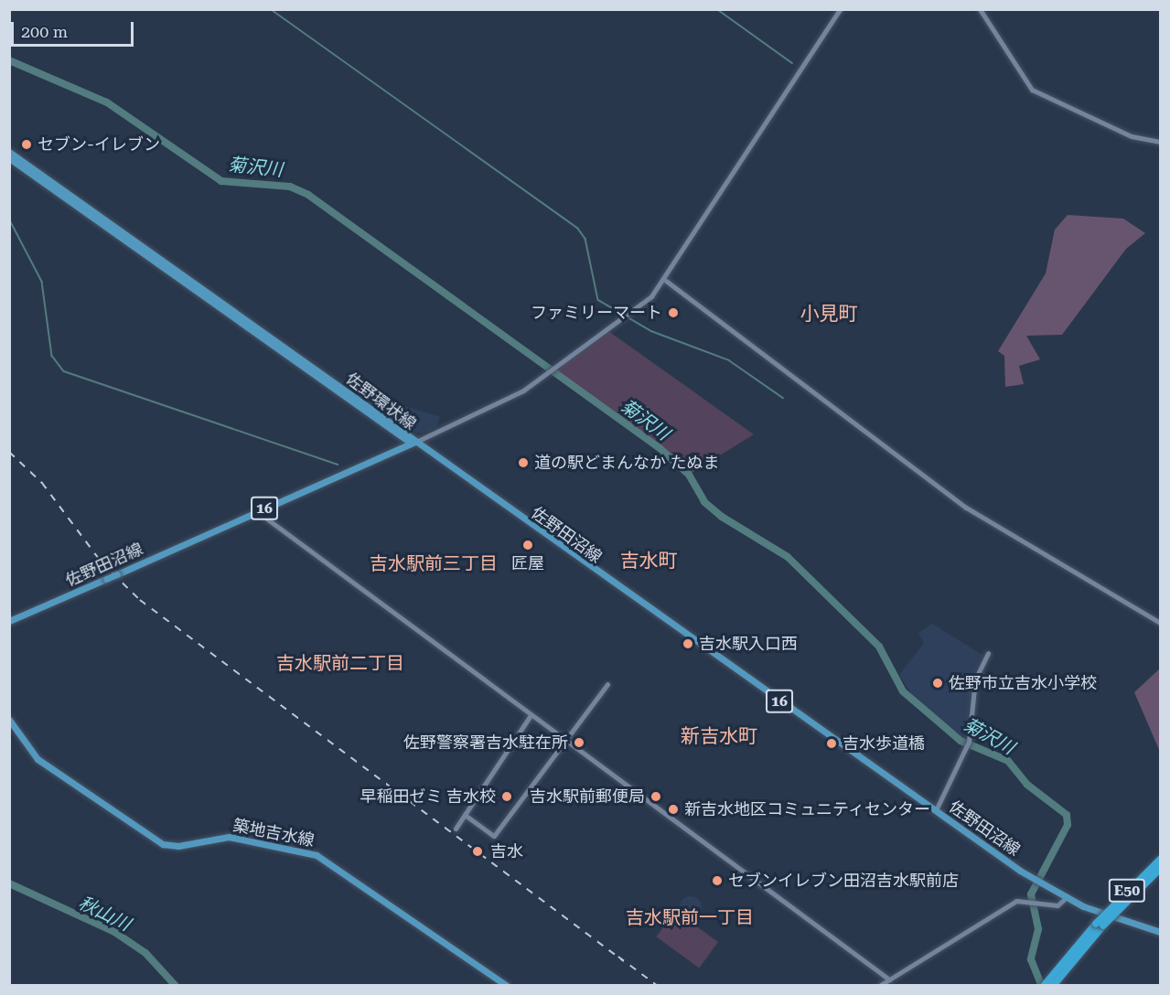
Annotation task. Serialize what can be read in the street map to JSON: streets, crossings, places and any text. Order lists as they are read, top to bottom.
{
  "streets": {
    "highway": ["E50"],
    "main road": [
      "佐野環状線",
      "16",
      "佐野田沼線",
      "築地吉水線"
    ]
  },
  "crossings": [
    ["佐野環状線", "佐野田沼線"]
  ],
  "districts": [
    "小見町",
    "吉水町",
    "吉水駅前三丁目",
    "吉水駅前二丁目",
    "新吉水町",
    "吉水駅前一丁目"
  ],
  "water": ["菊沢川", "秋山川"],
  "places": [
    "セブン-イレブン",
    "ファミリーマート",
    "道の駅どまんなか たぬま",
    "匠屋",
    "吉水駅入口西",
    "佐野市立吉水小学校",
    "佐野警察署吉水駐在所",
    "吉水歩道橋",
    "早稲田ゼミ 吉水校",
    "吉水駅前郵便局",
    "新吉水地区コミュニティセンター",
    "吉水",
    "セブンイレブン田沼吉水駅前店"
  ],
  "scale_bar": "200 m"
}
